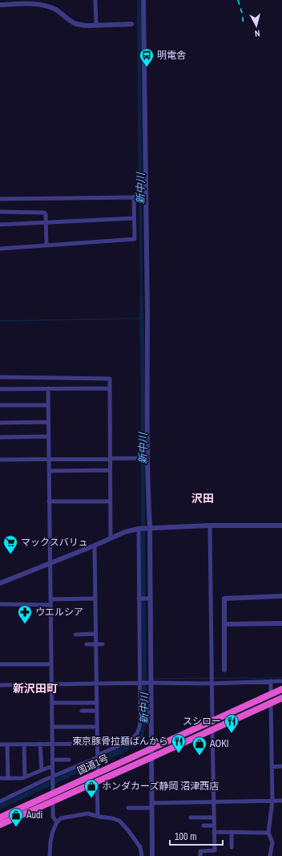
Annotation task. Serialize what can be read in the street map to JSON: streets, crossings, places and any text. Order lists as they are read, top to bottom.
{
  "streets": {
    "highway": ["国道1号"]
  },
  "districts": ["沢田", "新沢田町"],
  "water": ["新中川"],
  "places": {
    "bus stop": ["明電舎"],
    "supermarket": ["マックスバリュ"],
    "pharmacy": ["ウエルシア"],
    "restaurant": ["スシロー", "東京豚骨拉麺ばんから"],
    "shop": ["AOKI", "ホンダカーズ静岡 沼津西店", "Audi"]
  },
  "scale_bar": "100 m",
  "north": "bottom"
}
